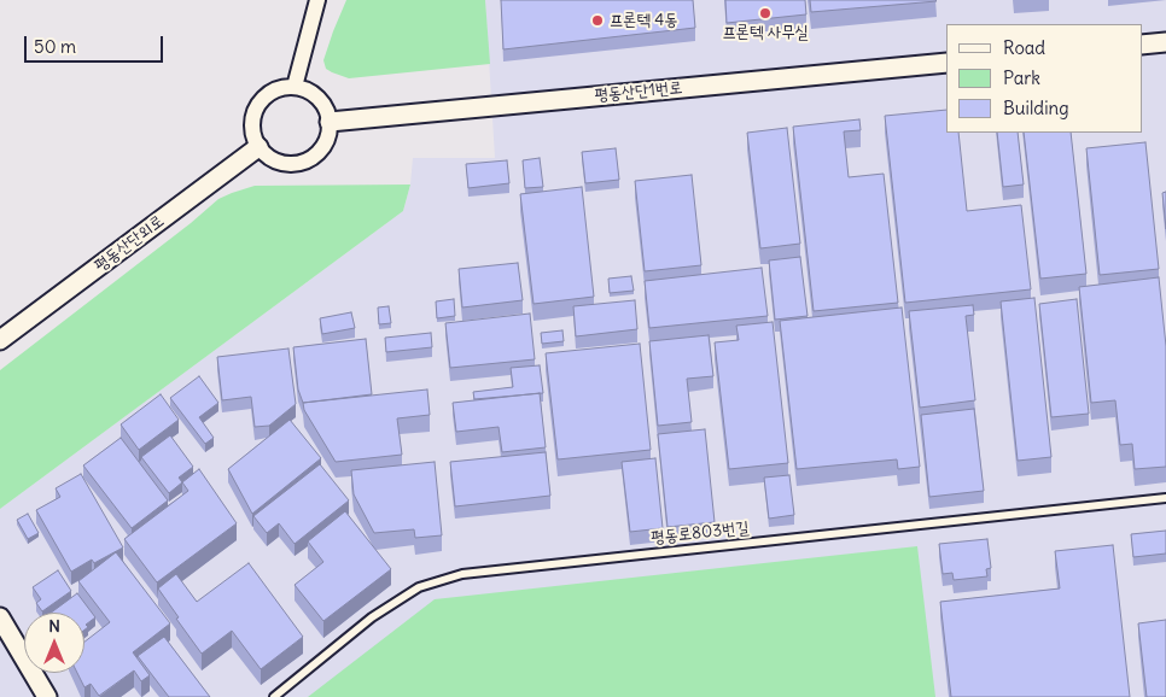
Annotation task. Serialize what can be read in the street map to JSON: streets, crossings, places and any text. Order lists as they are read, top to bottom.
{
  "streets": {
    "street": ["평동산단1번로", "평동산단외로"],
    "lane": ["평동로803번길"]
  },
  "crossings": [
    ["평동산단1번로", "평동산단외로"]
  ],
  "places": ["프론텍 사무실", "프론텍 4동"],
  "legend": ["Road", "Park", "Building"],
  "scale_bar": "50 m",
  "north": "top"
}
